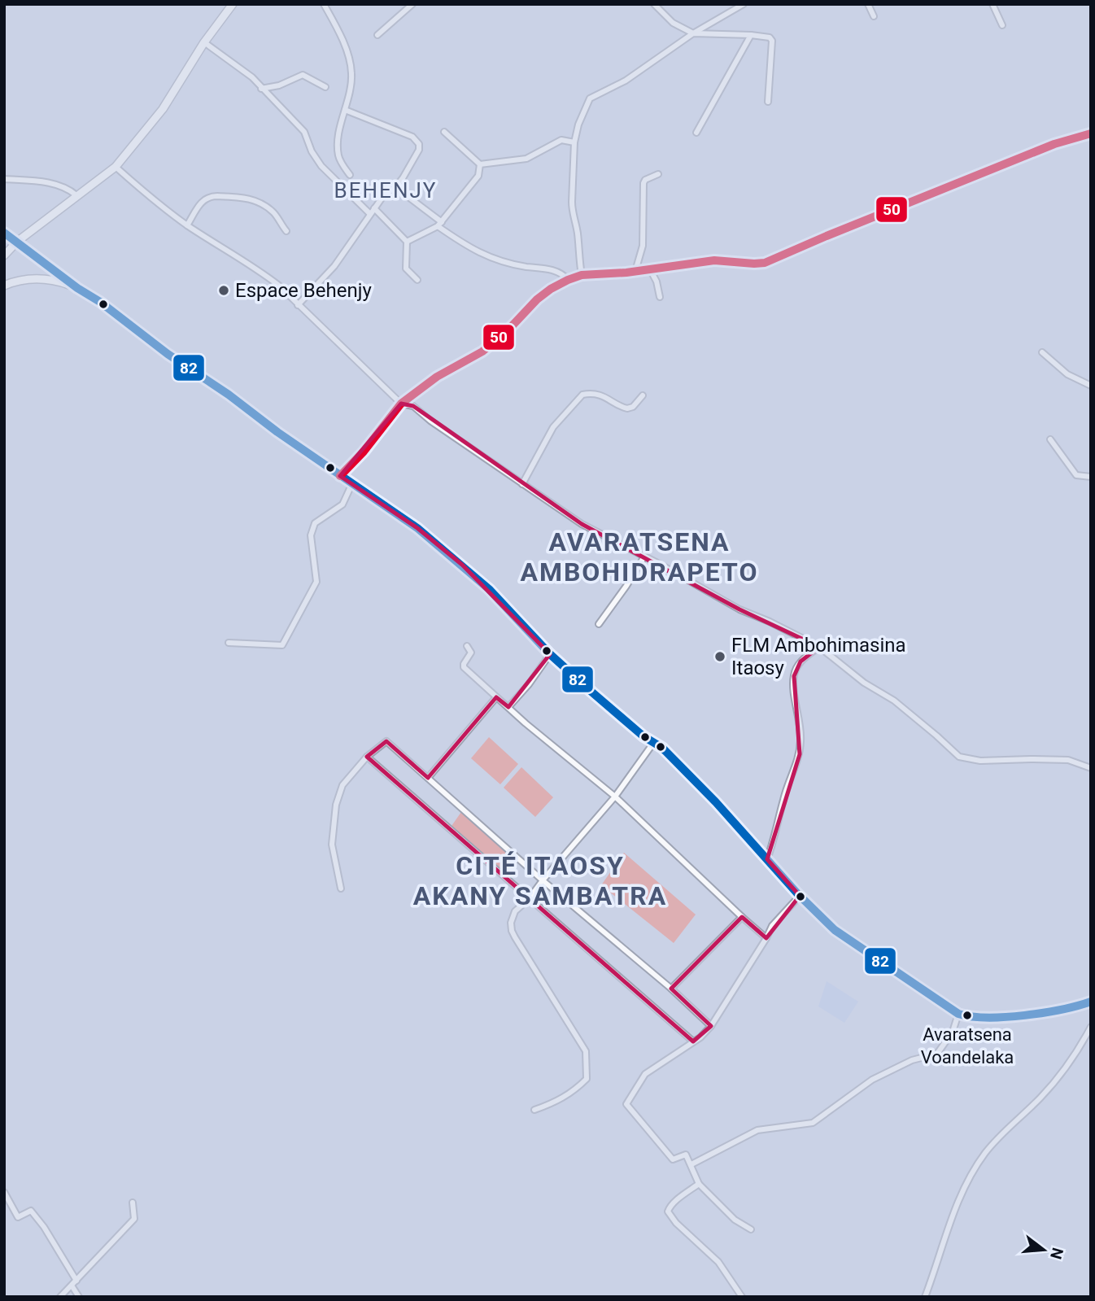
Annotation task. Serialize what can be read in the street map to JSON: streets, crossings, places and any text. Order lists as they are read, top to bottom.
{
  "districts": ["BEHENJY", "AVARATSENA AMBOHIDRAPETO", "CITÉ ITAOSY AKANY SAMBATRA"],
  "places": ["Espace Behenjy", "FLM Ambohimasina Itaosy", "Avaratsena Voandelaka"],
  "lines": ["transit line 50", "transit line 82"],
  "north": "right"
}
